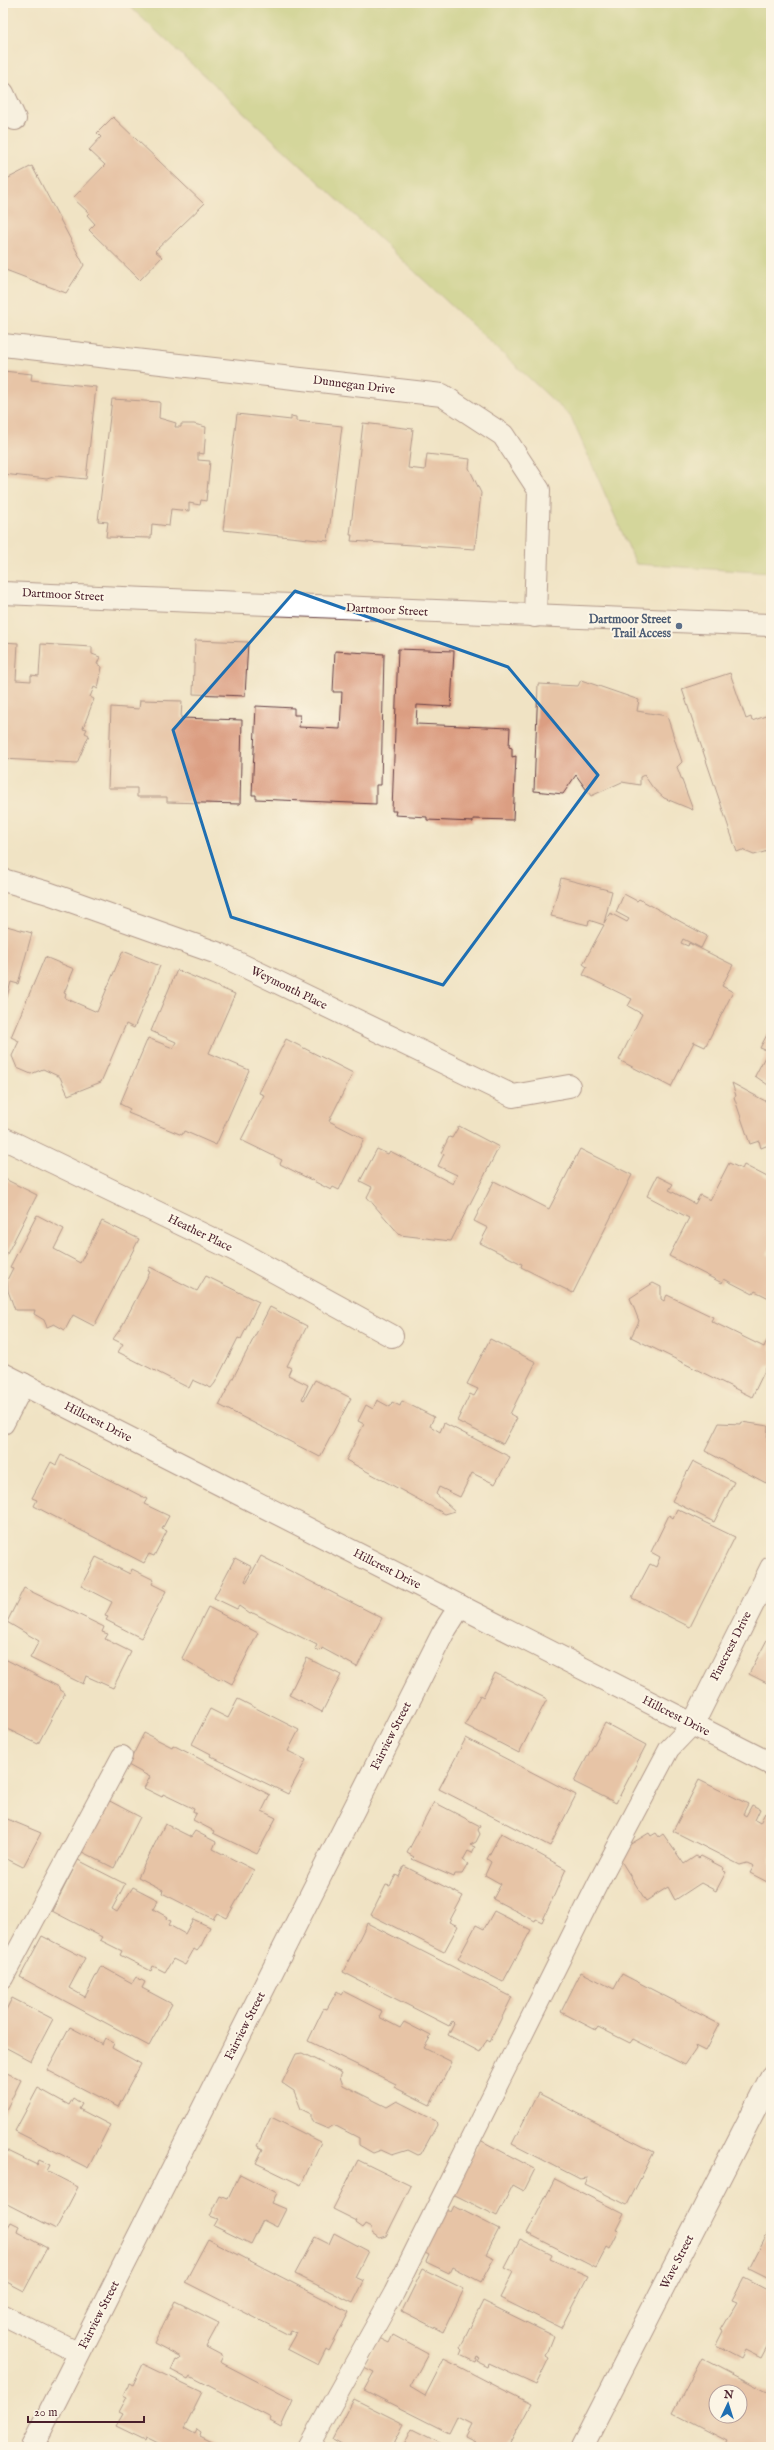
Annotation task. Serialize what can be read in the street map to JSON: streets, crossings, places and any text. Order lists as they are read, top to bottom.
{
  "streets": {
    "street": [
      "Dunnegan Drive",
      "Dartmoor Street",
      "Weymouth Place",
      "Heather Place",
      "Hillcrest Drive",
      "Pinecrest Drive",
      "Fairview Street",
      "Wave Street"
    ]
  },
  "crossings": [
    ["Dunnegan Drive", "Dartmoor Street"],
    ["Hillcrest Drive", "Pinecrest Drive"],
    ["Hillcrest Drive", "Fairview Street"]
  ],
  "places": ["Dartmoor Street Trail Access"],
  "scale_bar": "20 m",
  "north": "top"
}
